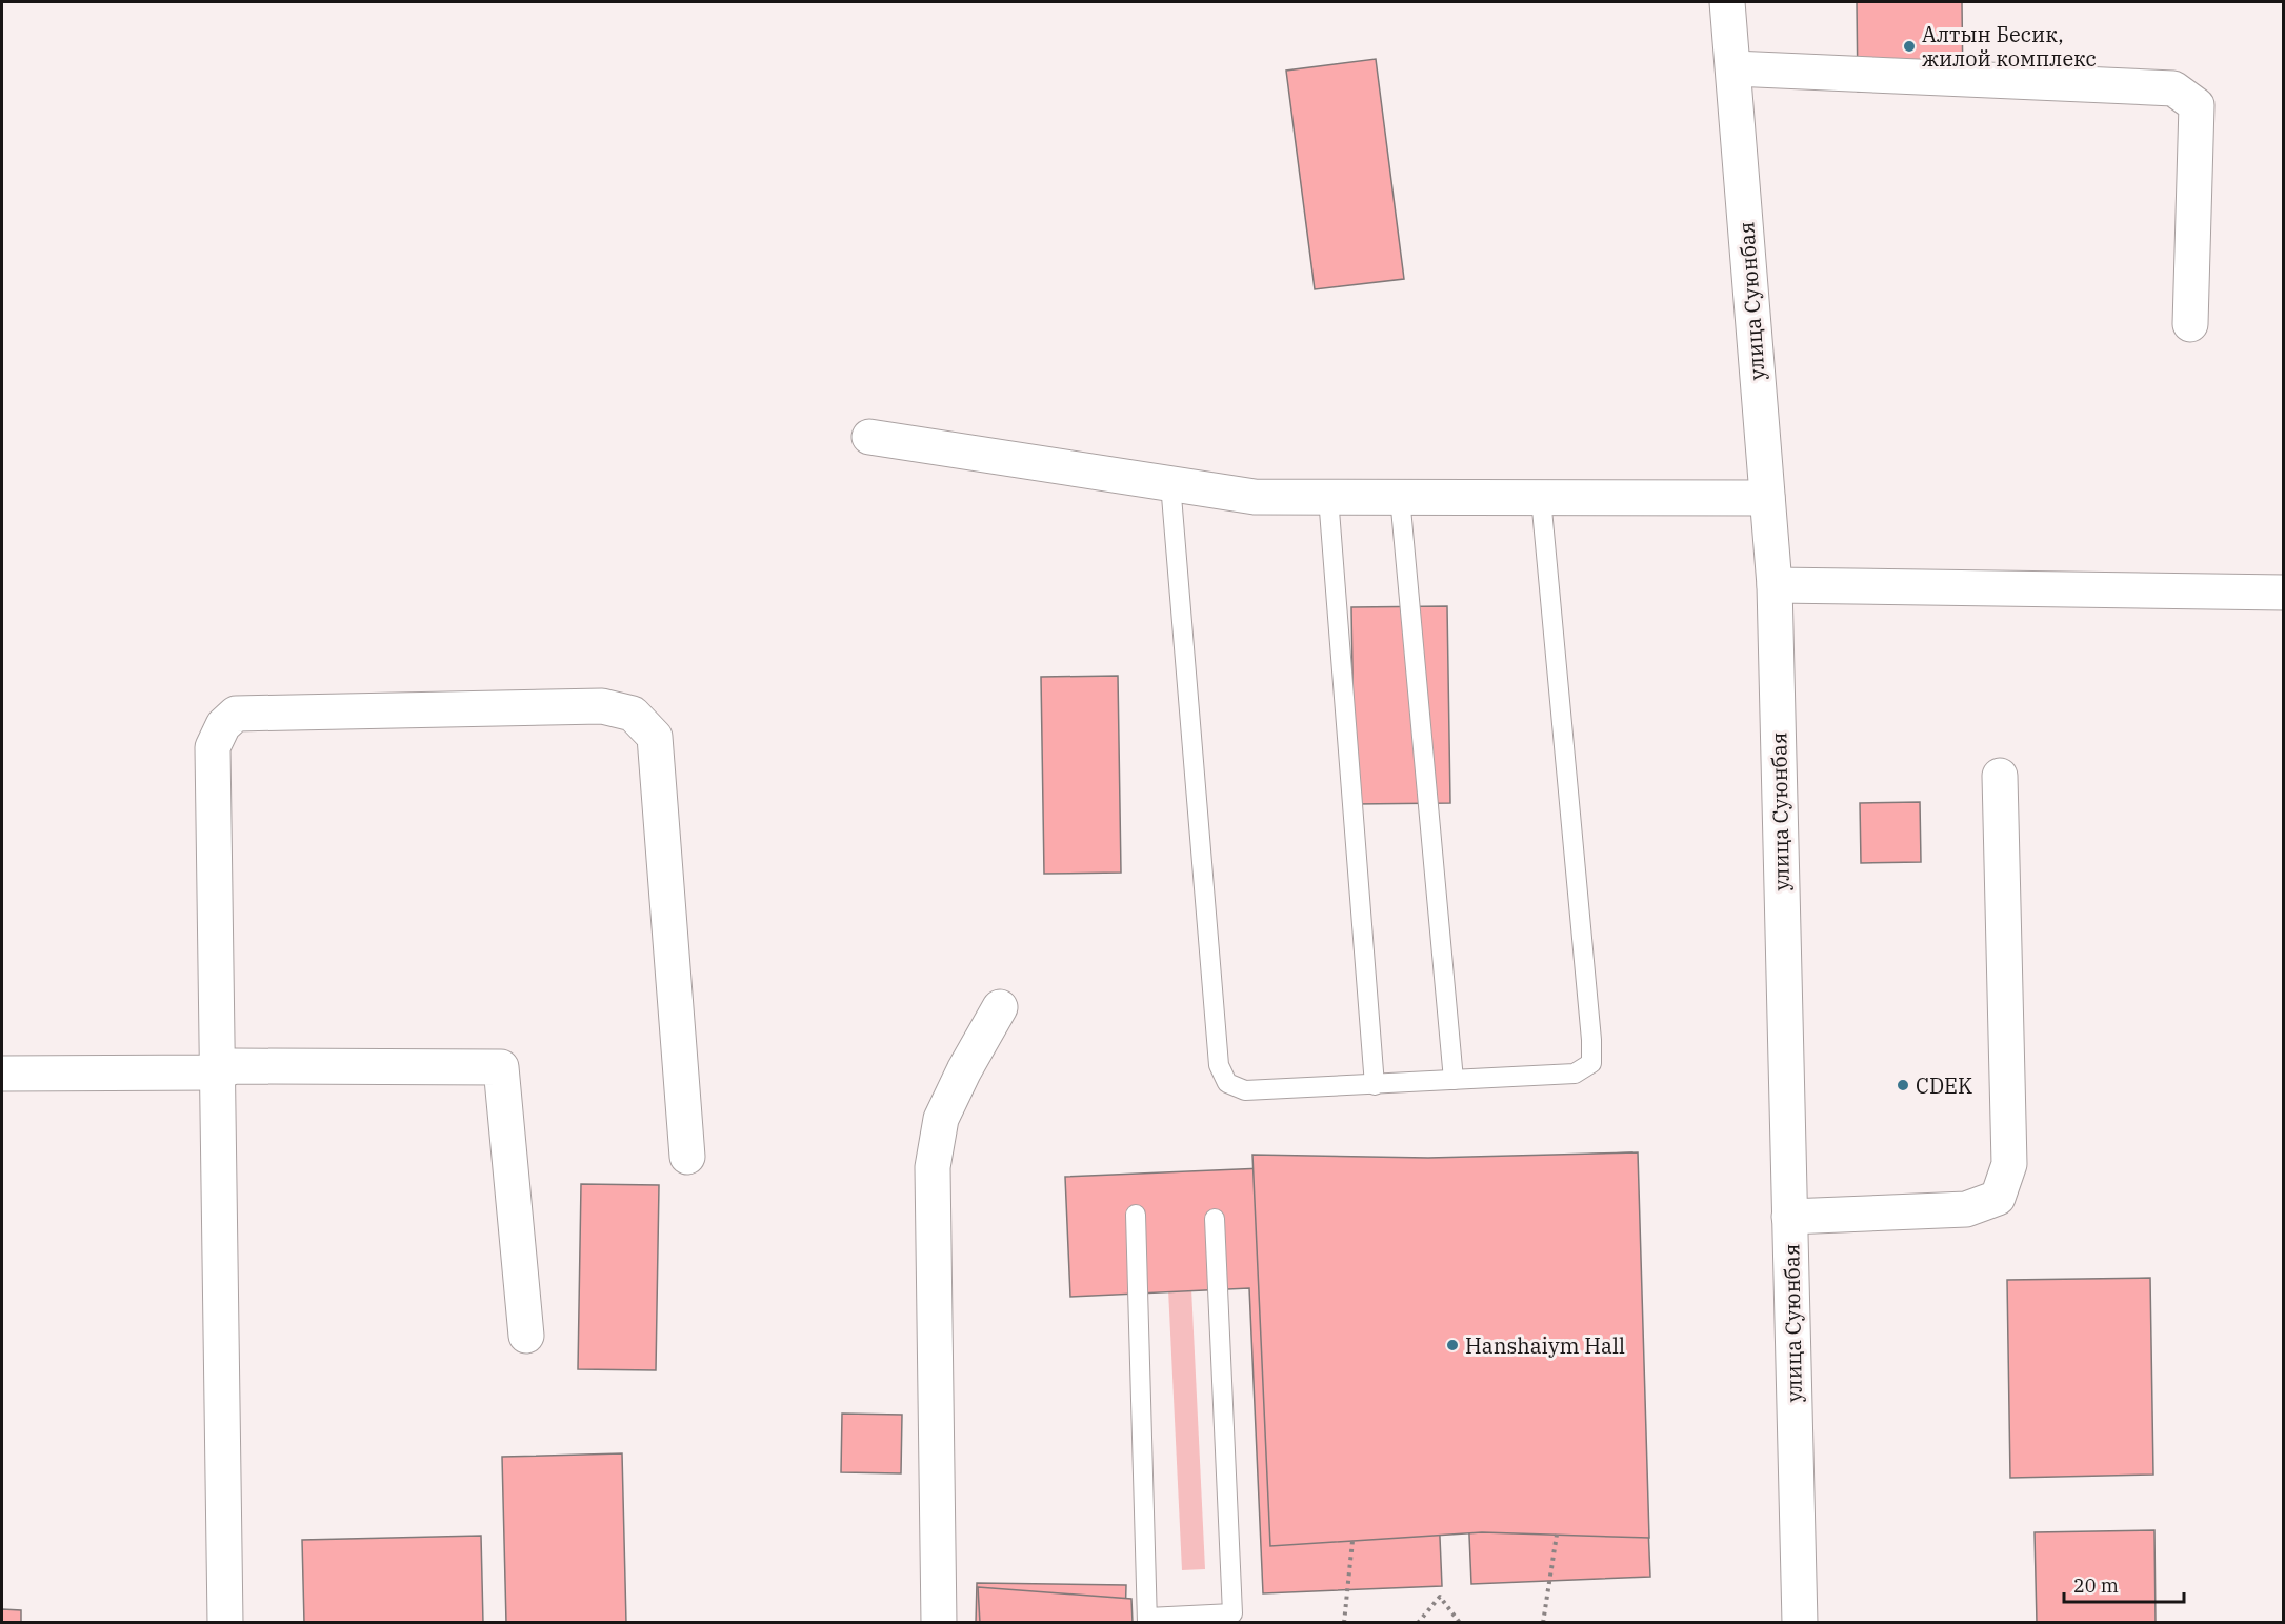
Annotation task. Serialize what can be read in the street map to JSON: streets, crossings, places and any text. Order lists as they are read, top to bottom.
{
  "streets": {
    "street": ["улица Суюнбая"]
  },
  "places": ["Алтын Бесик, жилой комплекс", "CDEK", "Hanshaiym Hall"],
  "scale_bar": "20 m"
}
